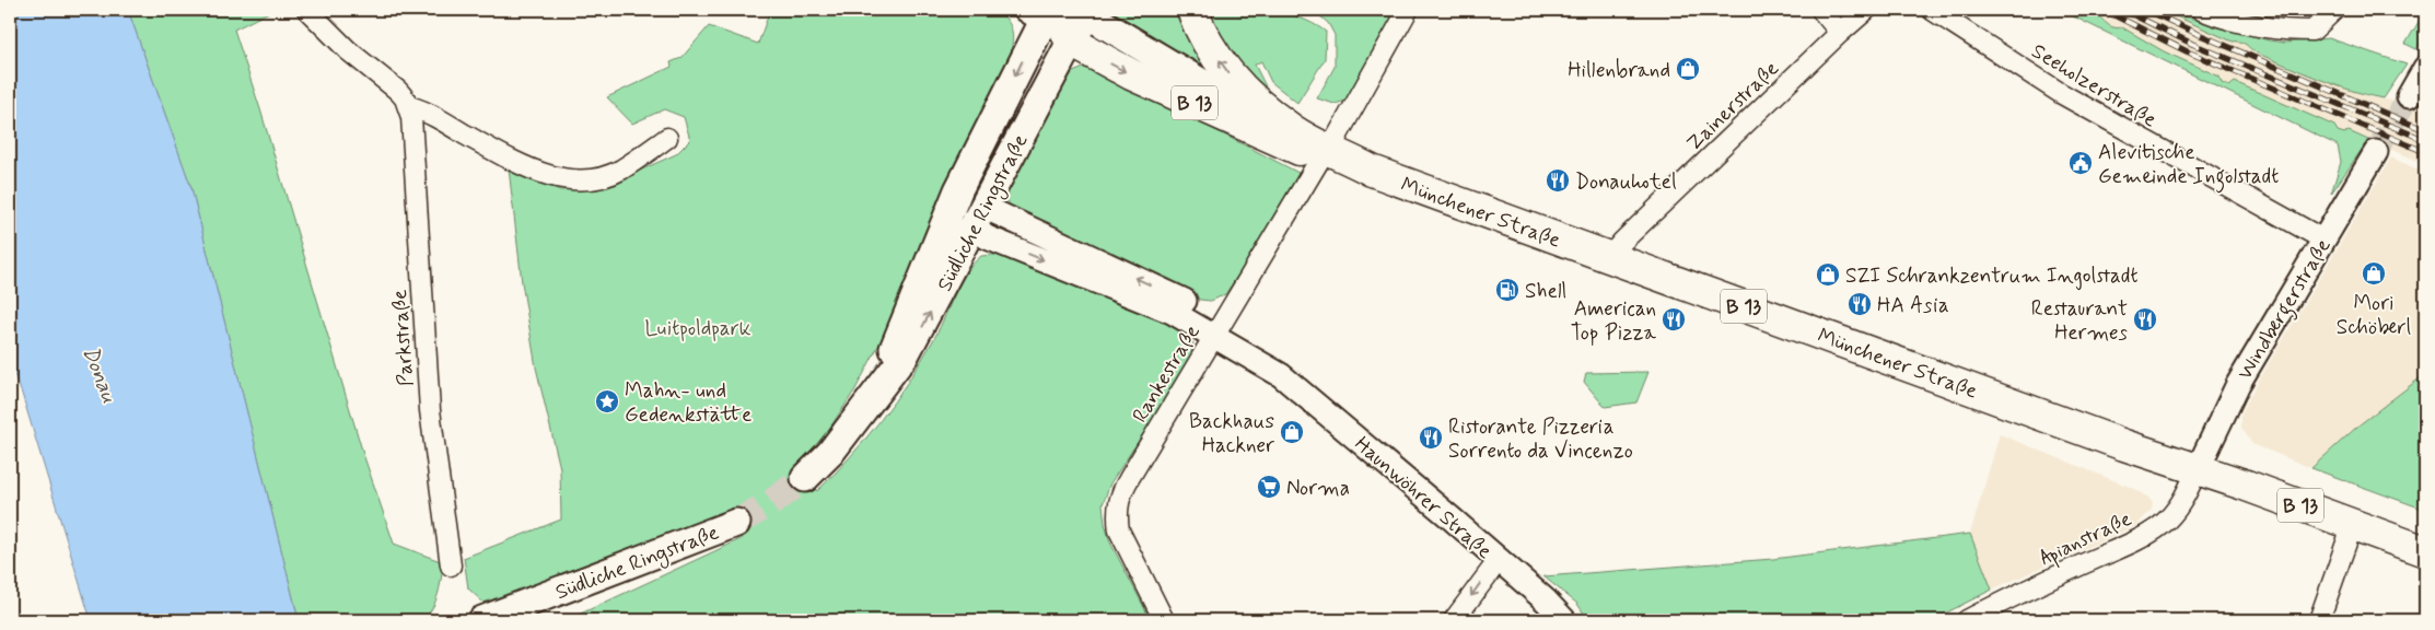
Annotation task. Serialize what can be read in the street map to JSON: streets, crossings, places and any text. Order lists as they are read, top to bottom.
{
  "streets": {
    "main road": ["B 13", "Münchener Straße", "Südliche Ringstraße"],
    "street": [
      "Seeholzerstraße",
      "Zainerstraße",
      "Windbergerstraße",
      "Parkstraße",
      "Rankestraße",
      "Haunwöhrer Straße",
      "Apianstraße"
    ]
  },
  "crossings": [
    ["Seeholzerstraße", "Windbergerstraße"],
    ["B 13", "Münchener Straße"],
    ["Zainerstraße", "Münchener Straße"],
    ["Münchener Straße", "Südliche Ringstraße"],
    ["Münchener Straße", "Windbergerstraße"],
    ["Münchener Straße", "Rankestraße"],
    ["Münchener Straße", "Apianstraße"],
    ["Südliche Ringstraße", "Haunwöhrer Straße"],
    ["Windbergerstraße", "Apianstraße"],
    ["Rankestraße", "Haunwöhrer Straße"]
  ],
  "water": ["Donau"],
  "parks": ["Luitpoldpark"],
  "places": {
    "shop": [
      "Hillenbrand",
      "Mori Schöberl",
      "SZI Schrankzentrum Ingolstadt",
      "Backhaus Hackner"
    ],
    "public building": ["Alevitische Gemeinde Ingolstadt"],
    "restaurant": [
      "Donauhotel",
      "HA Asia",
      "American Top Pizza",
      "Restaurant Hermes",
      "Ristorante Pizzeria Sorrento da Vincenzo"
    ],
    "fuel station": ["Shell"],
    "place": ["Mahn- und Gedenkstätte"],
    "supermarket": ["Norma"]
  }
}
